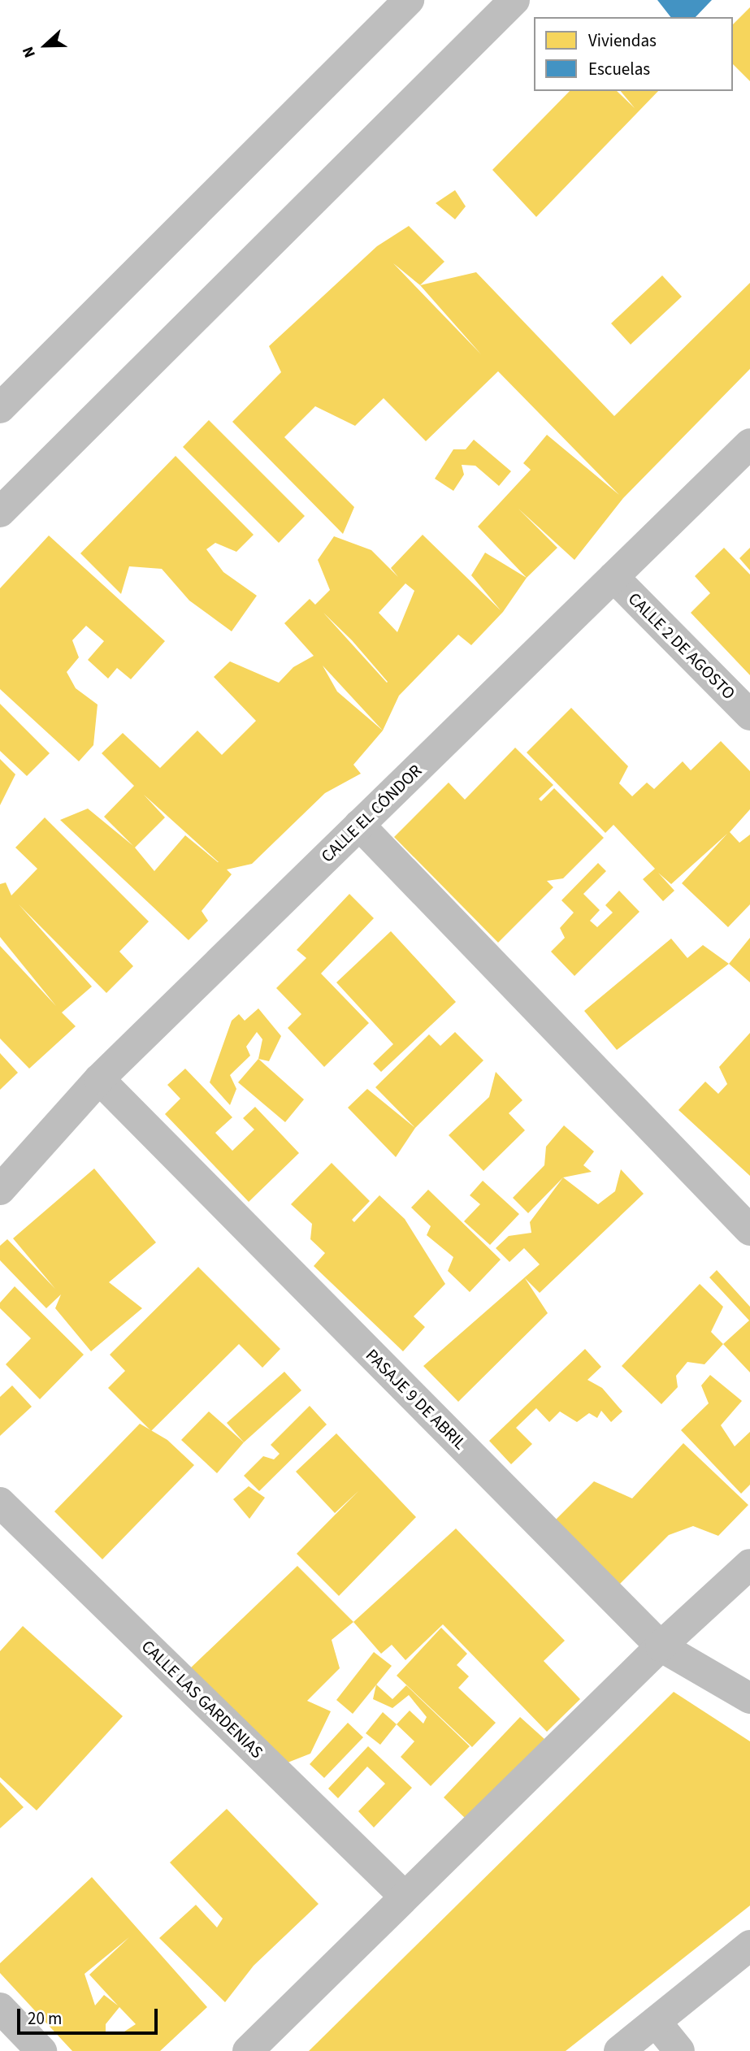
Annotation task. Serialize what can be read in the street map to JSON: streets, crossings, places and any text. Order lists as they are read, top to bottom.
{
  "streets": {
    "street": [
      "CALLE 2 DE AGOSTO",
      "CALLE EL CÓNDOR",
      "PASAJE 9 DE ABRIL",
      "CALLE LAS GARDENIAS"
    ]
  },
  "crossings": [
    ["CALLE 2 DE AGOSTO", "CALLE EL CÓNDOR"],
    ["CALLE EL CÓNDOR", "PASAJE 9 DE ABRIL"]
  ],
  "legend": ["Viviendas", "Escuelas"],
  "scale_bar": "20 m",
  "north": "left"
}
